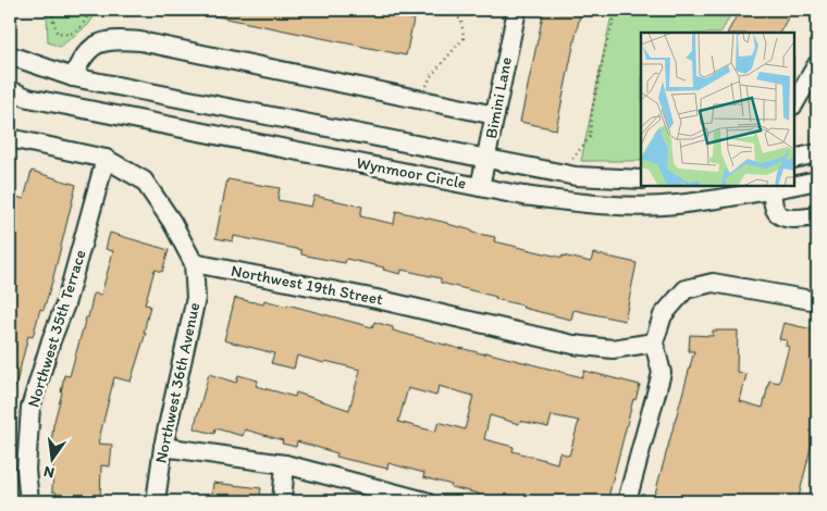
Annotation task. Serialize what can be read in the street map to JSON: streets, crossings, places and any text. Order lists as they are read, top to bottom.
{
  "streets": {
    "street": [
      "Bimini Lane",
      "Wynmoor Circle",
      "Northwest 19th Street",
      "Northwest 35th Terrace",
      "Northwest 36th Avenue"
    ]
  },
  "crossings": [
    ["Bimini Lane", "Wynmoor Circle"],
    ["Northwest 19th Street", "Northwest 36th Avenue"]
  ],
  "north": "bottom"
}
